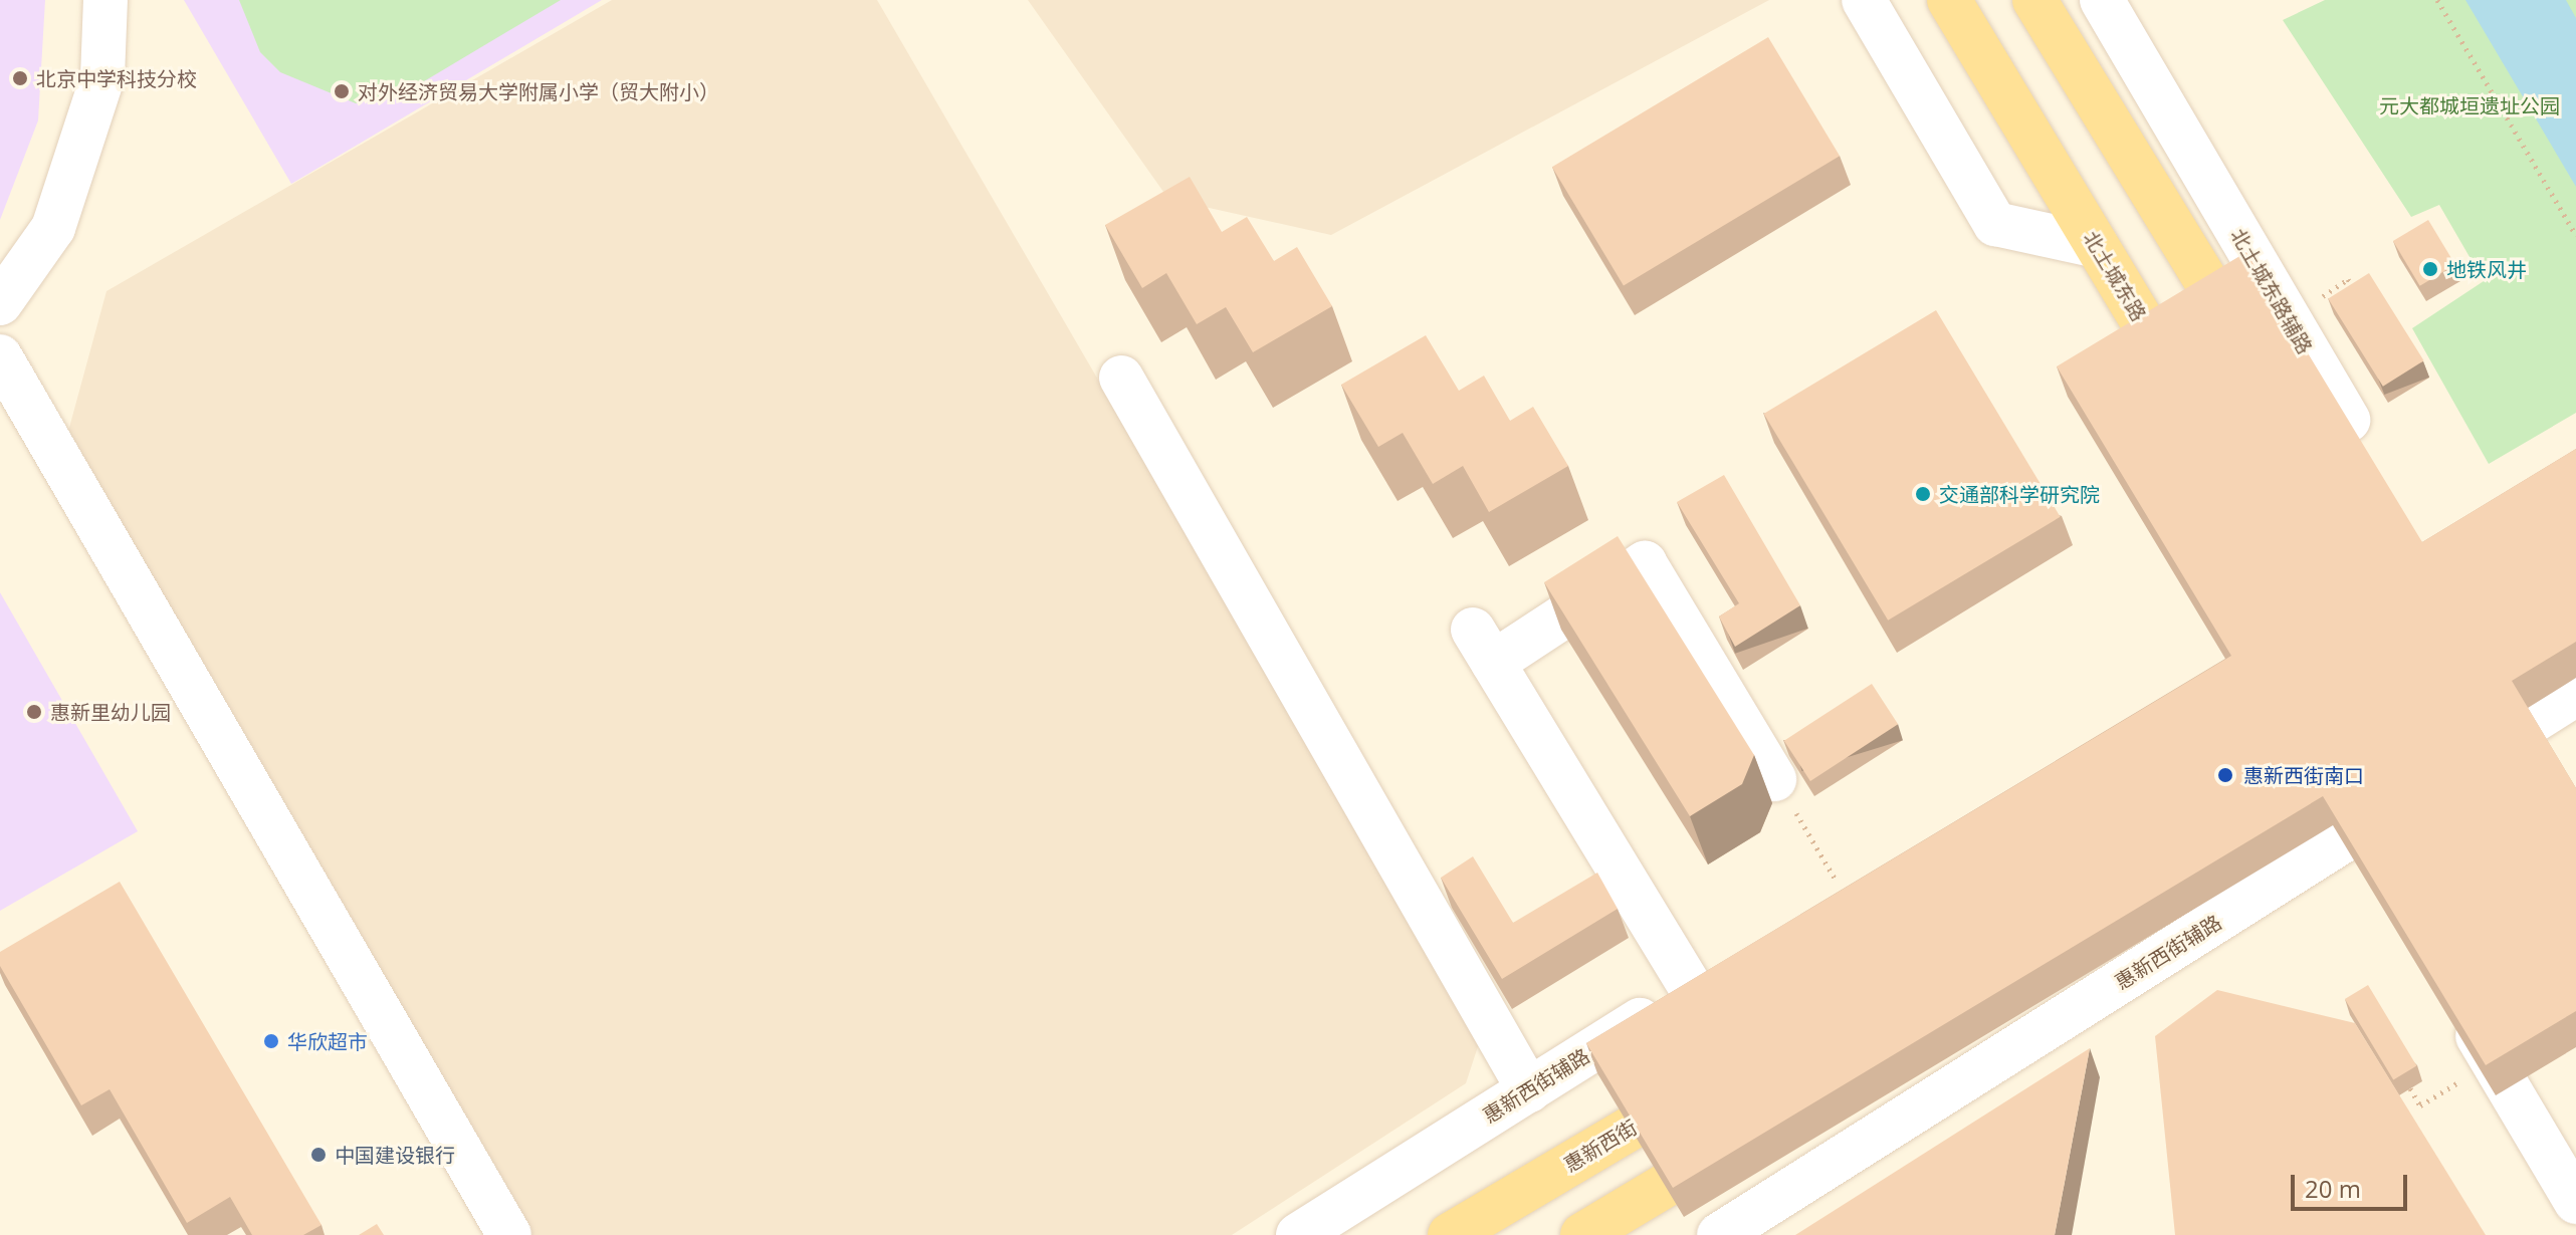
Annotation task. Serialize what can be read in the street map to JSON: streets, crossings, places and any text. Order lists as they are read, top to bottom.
{
  "streets": {
    "main road": ["北土城东路", "惠新西街"],
    "street": ["北土城东路辅路", "惠新西街辅路"]
  },
  "parks": ["元大都城垣遗址公园"],
  "places": [
    "北京中学科技分校",
    "对外经济贸易大学附属小学（贸大附小）",
    "地铁风井",
    "交通部科学研究院",
    "惠新里幼儿园",
    "惠新西街南口",
    "华欣超市",
    "中国建设银行"
  ],
  "scale_bar": "20 m"
}
